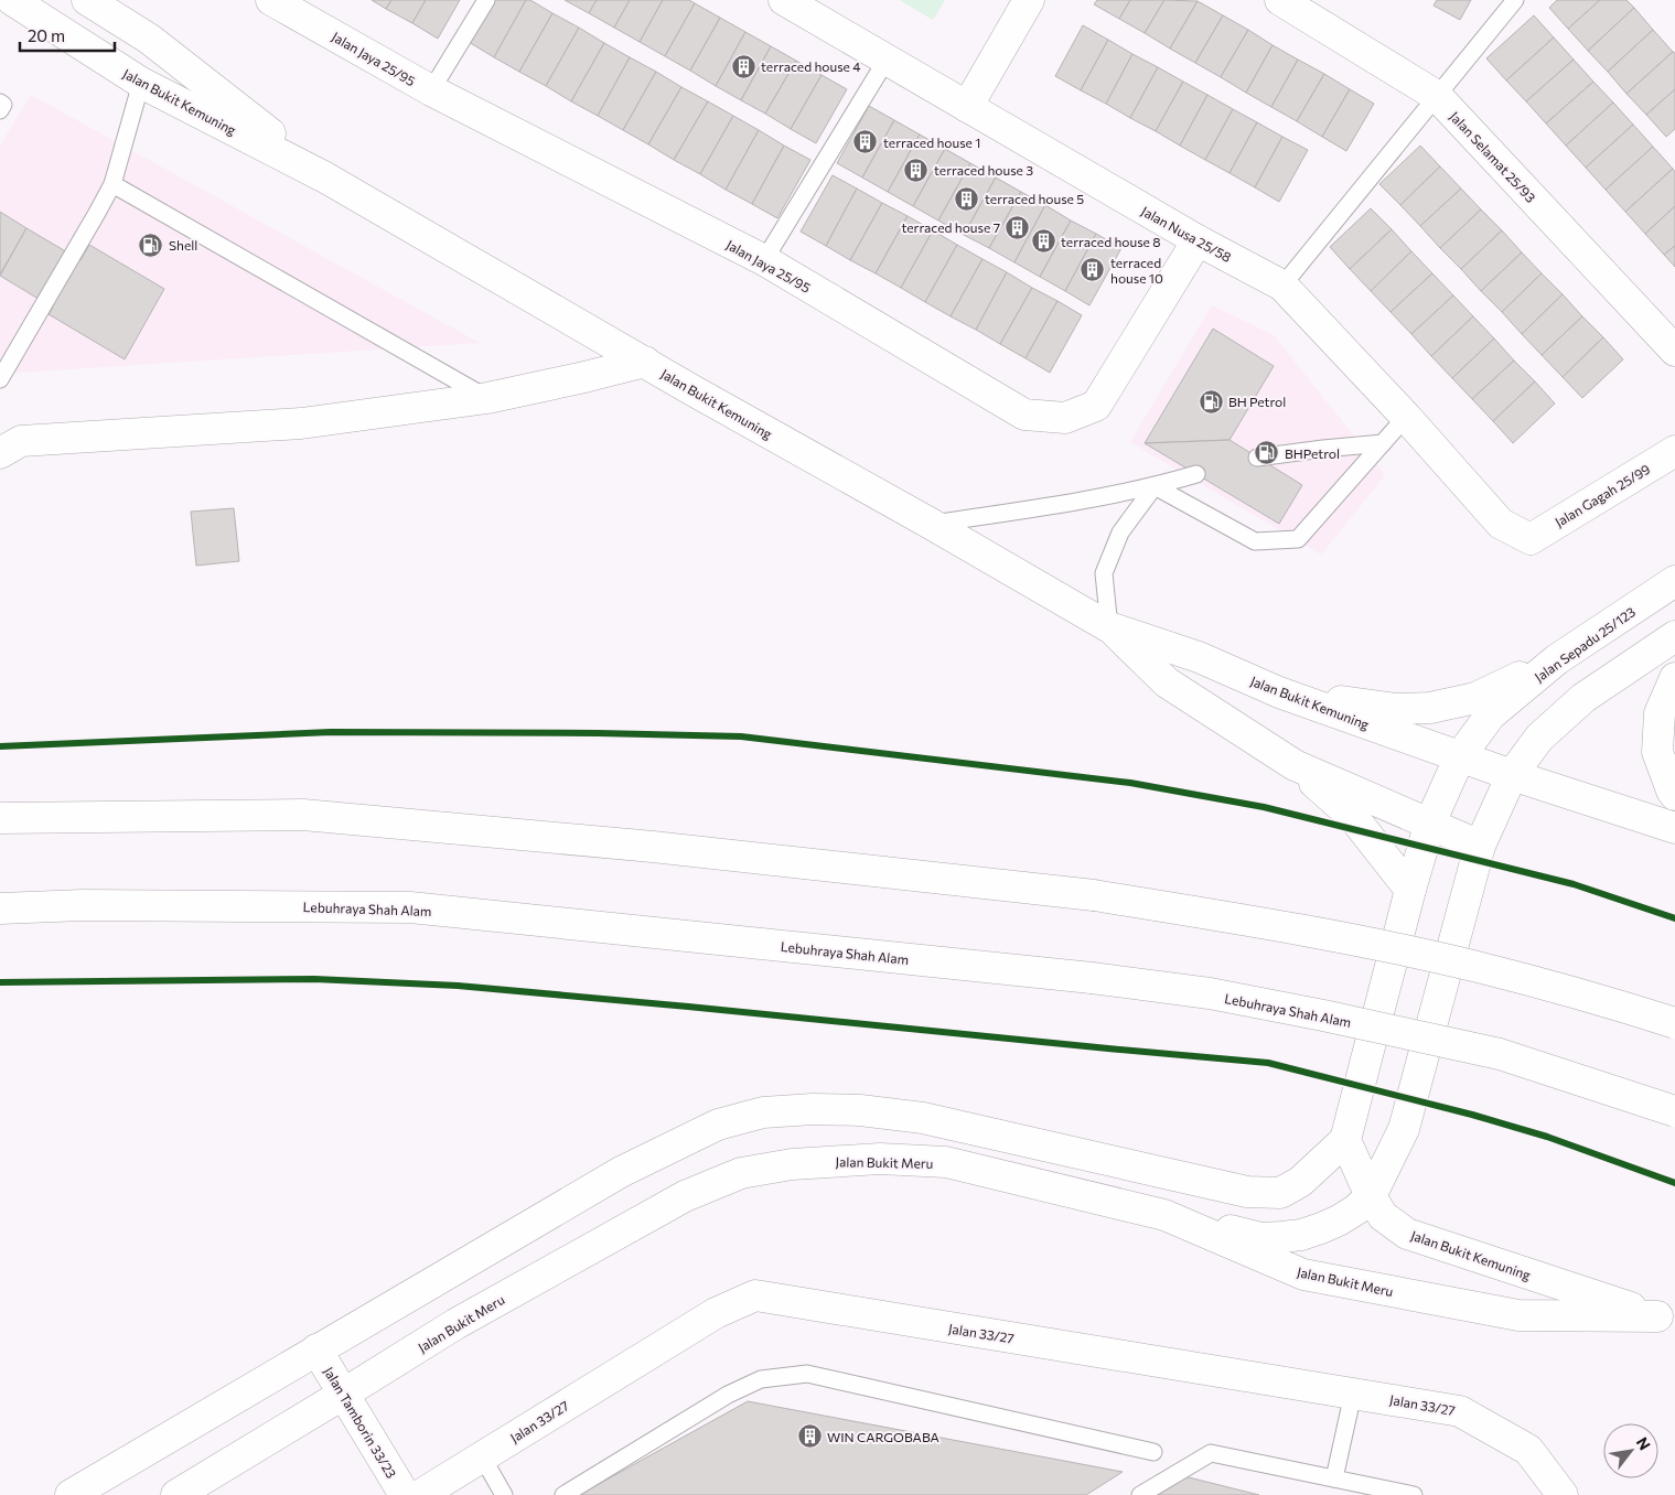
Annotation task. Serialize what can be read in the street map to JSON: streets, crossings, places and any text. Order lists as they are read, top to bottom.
{
  "streets": {
    "main road": [
      "Jalan Jaya 25/95",
      "Jalan Bukit Kemuning",
      "Jalan Selamat 25/93",
      "Jalan Nusa 25/58",
      "Jalan Gagah 25/99",
      "Jalan Sepadu 25/123",
      "Lebuhraya Shah Alam",
      "Jalan Bukit Meru",
      "Jalan 33/27",
      "Jalan Tamborin 33/23"
    ]
  },
  "crossings": [
    ["Jalan Jaya 25/95", "Jalan Nusa 25/58"],
    ["Jalan Bukit Kemuning", "Jalan Sepadu 25/123"],
    ["Jalan Bukit Kemuning", "Jalan Bukit Meru"],
    ["Jalan Nusa 25/58", "Jalan Gagah 25/99"],
    ["Jalan Bukit Meru", "Jalan Tamborin 33/23"]
  ],
  "places": {
    "building": [
      "terraced house 4",
      "terraced house 1",
      "terraced house 3",
      "terraced house 5",
      "terraced house 7",
      "terraced house 8",
      "terraced house 10",
      "WIN CARGOBABA"
    ],
    "fuel station": ["Shell", "BH Petrol", "BHPetrol"]
  },
  "scale_bar": "20 m",
  "north": "top right"
}
